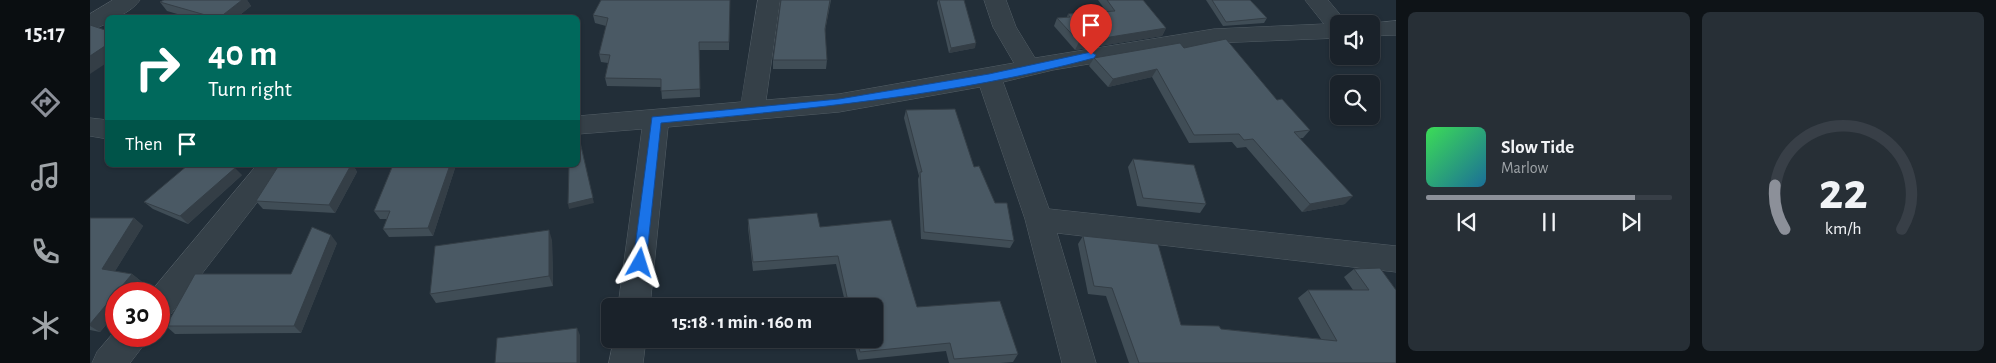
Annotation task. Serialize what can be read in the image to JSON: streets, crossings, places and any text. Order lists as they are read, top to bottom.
{
  "page": {
    "tabs": "15:17",
    "turn": ["40 m", "Turn right"],
    "then": "Then",
    "song": ["Slow Tide", "Marlow"],
    "limit": "30",
    "trip": "15:18 · 1 min · 160 m",
    "gauge": ["22", "km/h"]
  }
}
